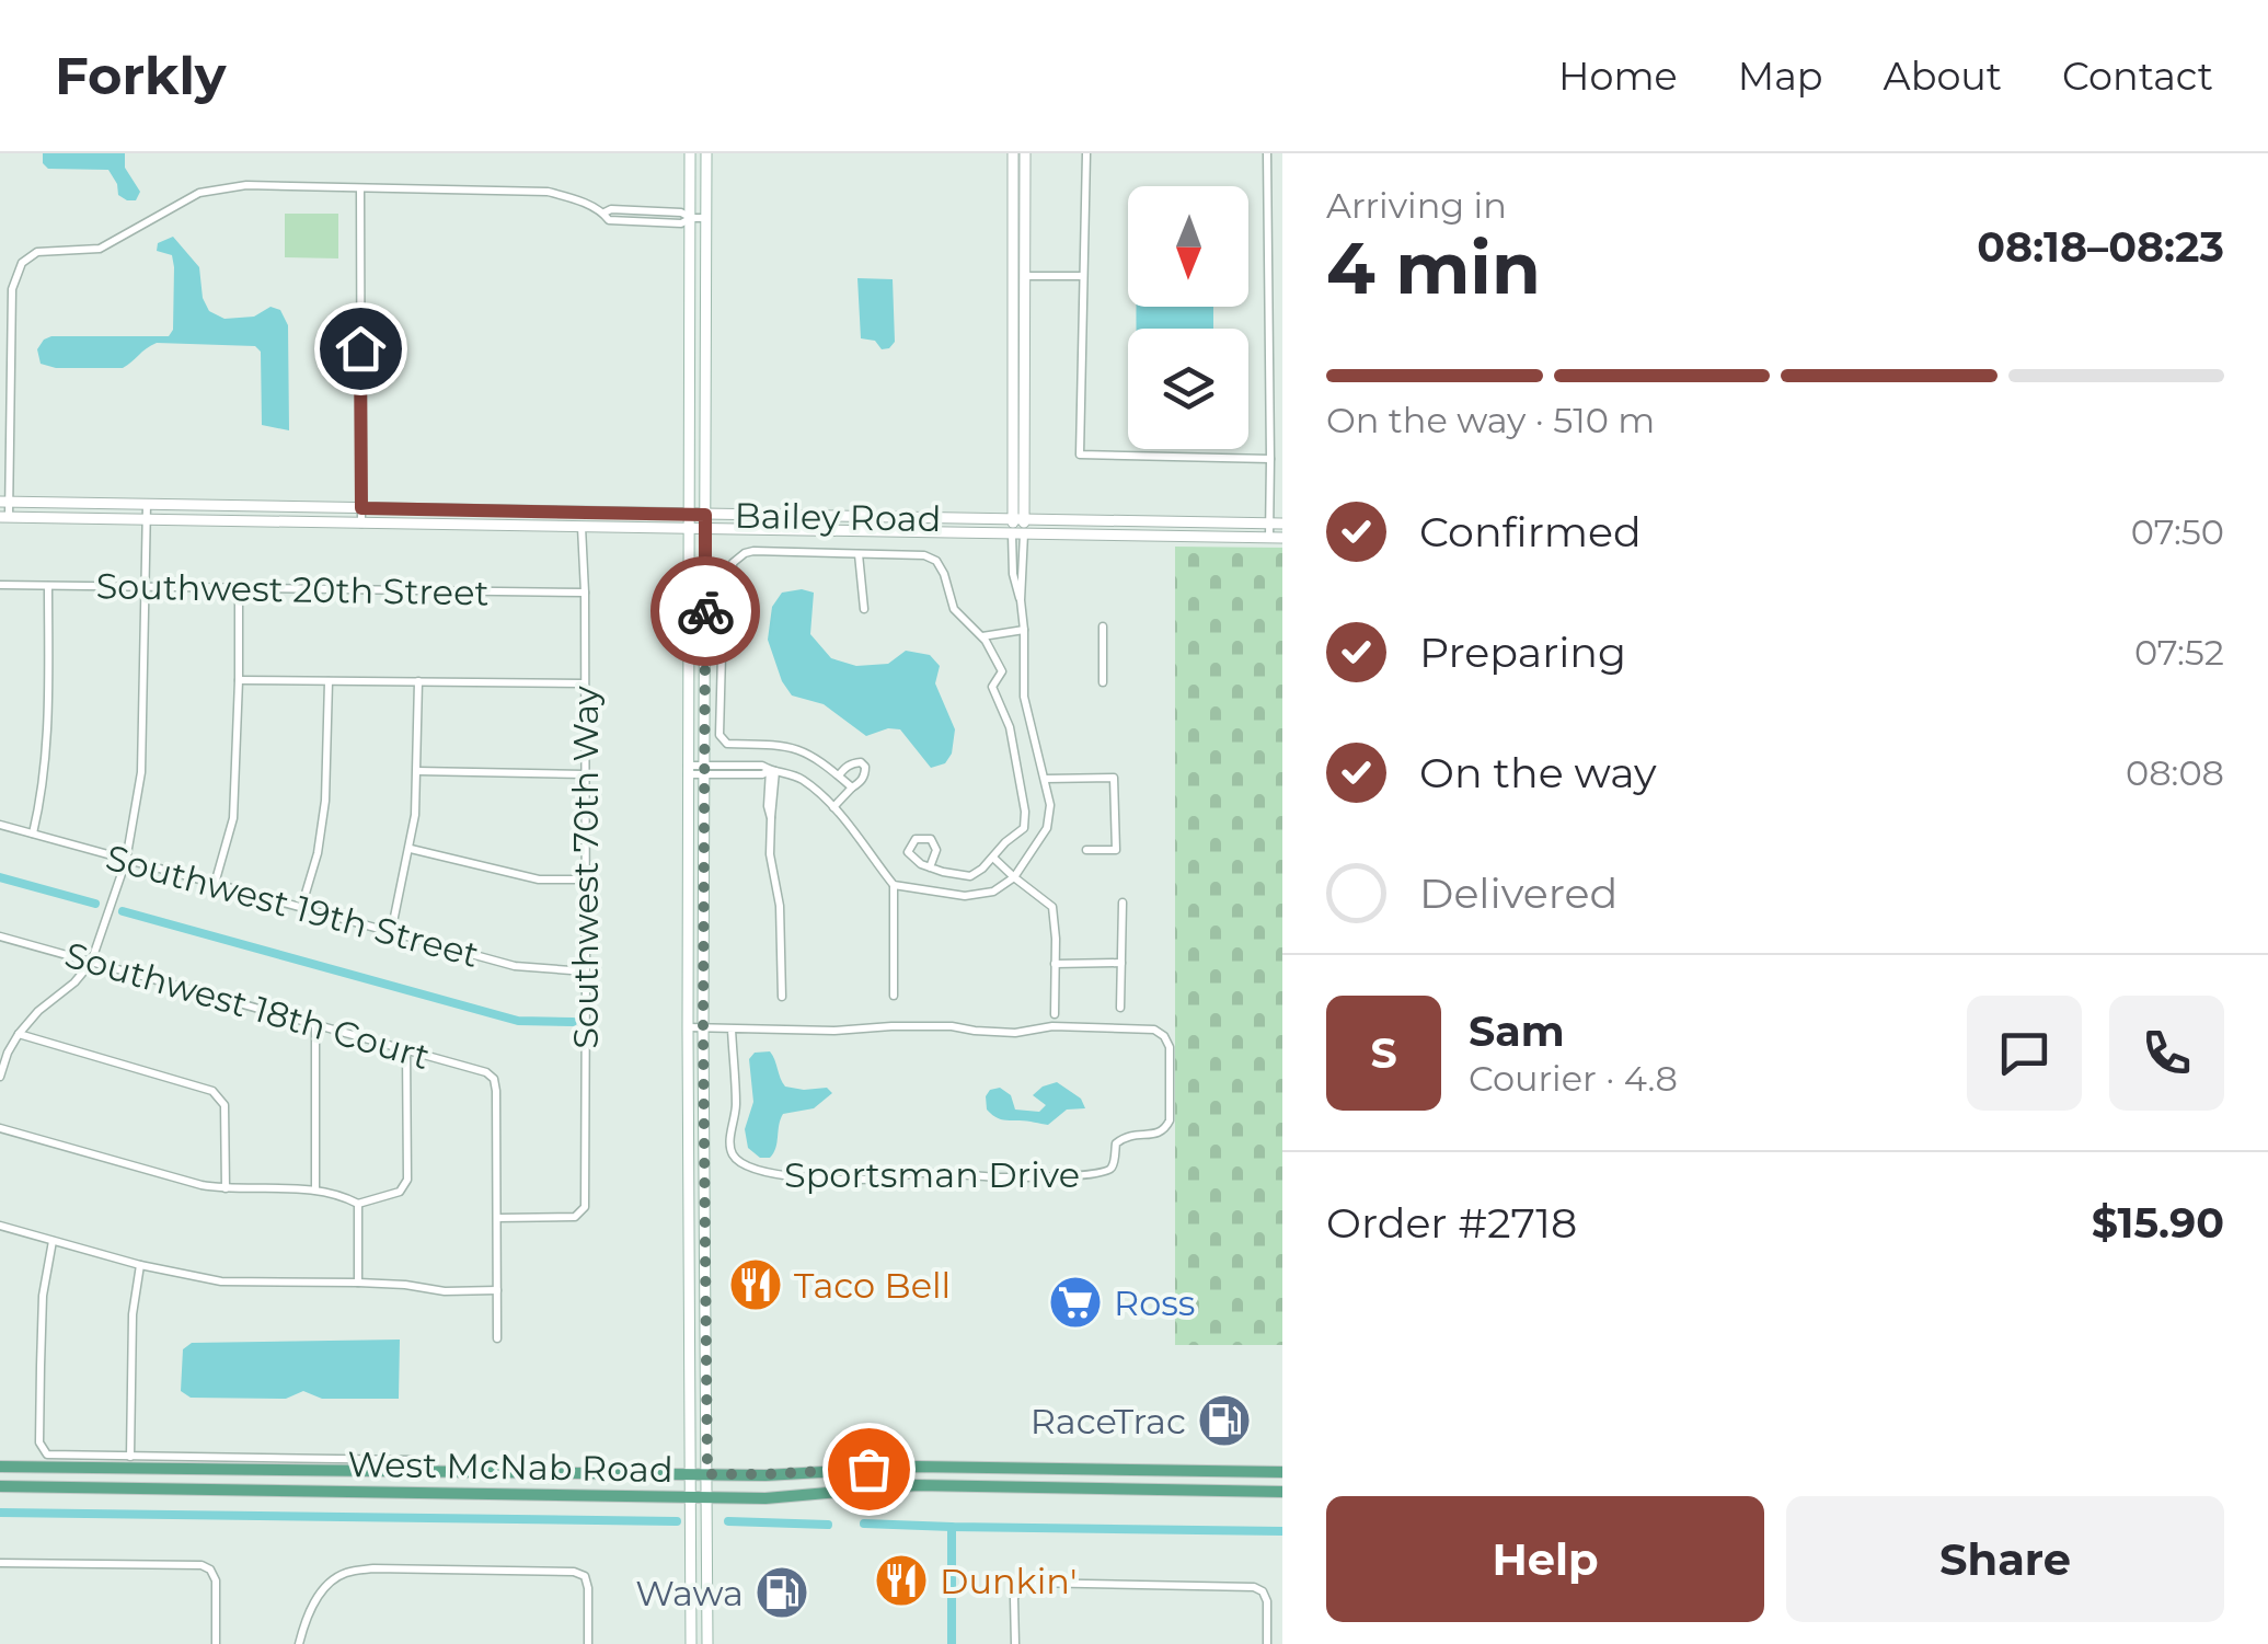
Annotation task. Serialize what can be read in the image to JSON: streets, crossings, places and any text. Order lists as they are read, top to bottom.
{
  "streets": {
    "main road": ["West McNab Road"],
    "street": [
      "Bailey Road",
      "Southwest 20th Street",
      "Southwest 70th Way",
      "Southwest 19th Street",
      "Southwest 18th Court",
      "Sportsman Drive"
    ]
  },
  "crossings": [
    ["Bailey Road", "Southwest 70th Way"],
    ["Southwest 20th Street", "Southwest 70th Way"],
    ["Southwest 70th Way", "Southwest 19th Street"],
    ["Southwest 70th Way", "Southwest 18th Court"]
  ],
  "places": {
    "restaurant": ["Taco Bell", "Dunkin'"],
    "supermarket": ["Ross"],
    "fuel station": ["RaceTrac", "Wawa"]
  },
  "north": "bottom",
  "page": {
    "header": "Forkly",
    "nav": [
      "Home",
      "Map",
      "About",
      "Contact"
    ],
    "heading": ["4 min", "Arriving in", "08:18–08:23"],
    "panel": [
      "Sam",
      "Courier · 4.8",
      "Order #2718",
      "$15.90"
    ],
    "bar": "On the way · 510 m",
    "list": [
      ["Confirmed", "07:50"],
      ["Preparing", "07:52"],
      ["On the way", "08:08"],
      "Delivered"
    ],
    "round": "S",
    "buttons": ["Help", "Share"]
  }
}
